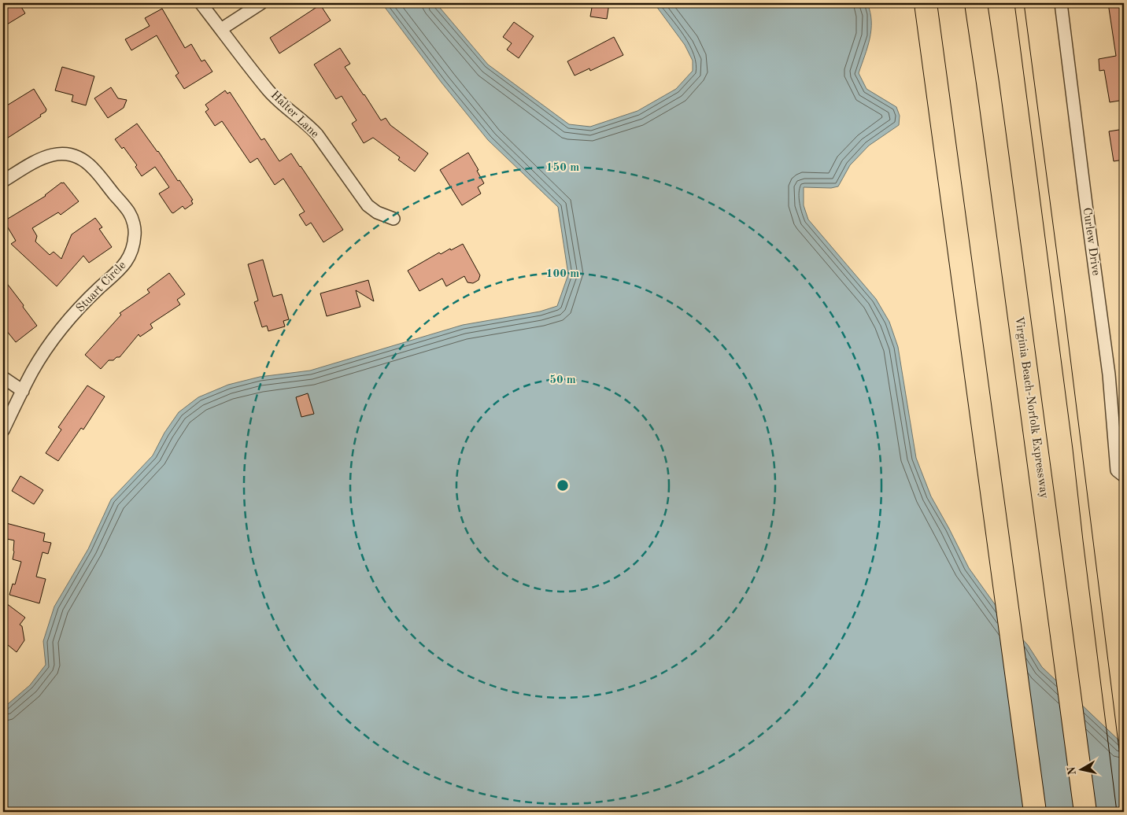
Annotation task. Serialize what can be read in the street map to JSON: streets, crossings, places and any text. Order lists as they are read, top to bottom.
{
  "streets": {
    "highway": ["Virginia Beach-Norfolk Expressway"],
    "street": ["Halter Lane", "Curlew Drive", "Stuart Circle"]
  },
  "north": "left",
  "rings": ["150 m", "100 m", "50 m"]
}
